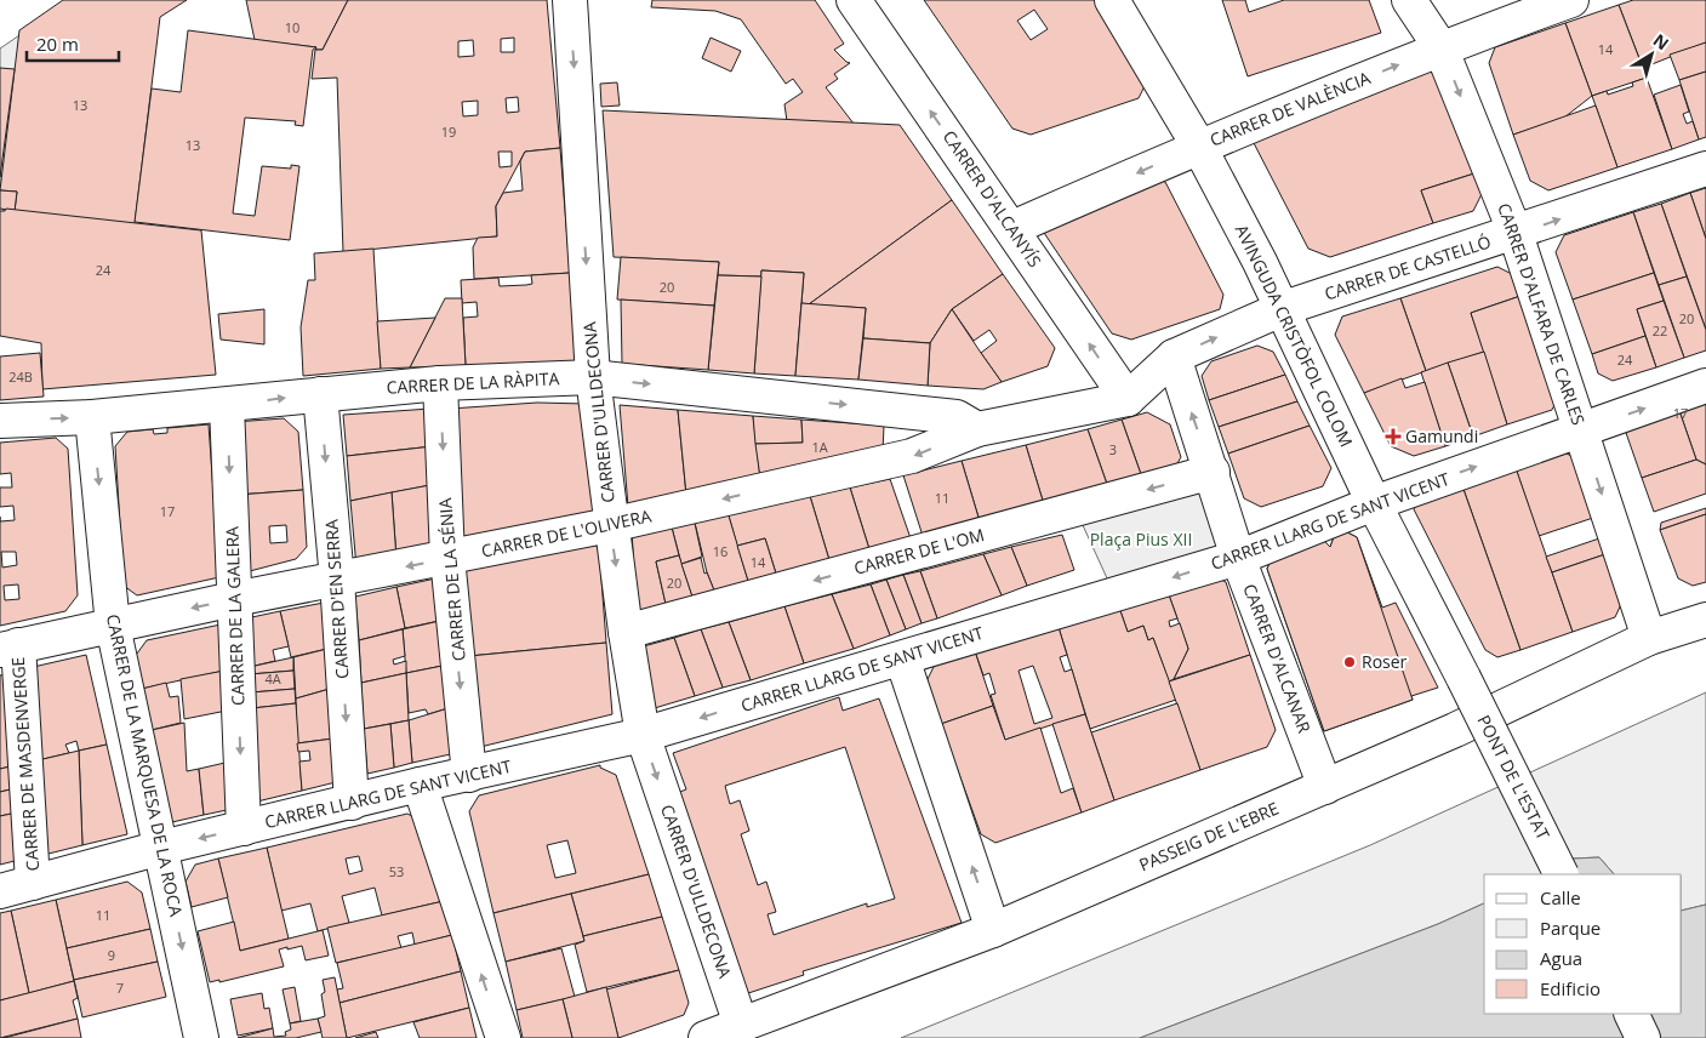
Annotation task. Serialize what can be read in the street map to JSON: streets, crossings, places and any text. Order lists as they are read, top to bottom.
{
  "streets": {
    "street": [
      "CARRER DE VALÈNCIA",
      "CARRER D'ALCANYÍS",
      "CARRER DE CASTELLÓ",
      "CARRER D'ALFARA DE CARLES",
      "AVINGUDA CRISTÒFOL COLOM",
      "CARRER DE LA RÀPITA",
      "CARRER D'ULLDECONA",
      "CARRER LLARG DE SANT VICENT",
      "CARRER DE L'OLIVERA",
      "CARRER DE L'OM",
      "CARRER DE LA SÉNIA",
      "CARRER D'EN SERRA",
      "CARRER DE LA GALERA",
      "CARRER D'ALCANAR",
      "CARRER DE MASDENVERGE",
      "CARRER DE LA MARQUESA DE LA ROCA",
      "PONT DE L'ESTAT",
      "PASSEIG DE L'EBRE"
    ]
  },
  "crossings": [
    ["CARRER DE VALÈNCIA", "CARRER D'ALCANYÍS"],
    ["CARRER DE VALÈNCIA", "CARRER D'ALFARA DE CARLES"],
    ["CARRER DE VALÈNCIA", "AVINGUDA CRISTÒFOL COLOM"],
    ["CARRER D'ALCANYÍS", "CARRER DE CASTELLÓ"],
    ["CARRER D'ALCANYÍS", "CARRER DE L'OLIVERA"],
    ["CARRER DE CASTELLÓ", "CARRER D'ALFARA DE CARLES"],
    ["CARRER DE CASTELLÓ", "AVINGUDA CRISTÒFOL COLOM"],
    ["CARRER DE CASTELLÓ", "CARRER DE L'OLIVERA"],
    ["CARRER DE CASTELLÓ", "CARRER D'ALCANAR"],
    ["CARRER D'ALFARA DE CARLES", "CARRER LLARG DE SANT VICENT"],
    ["CARRER D'ALFARA DE CARLES", "PASSEIG DE L'EBRE"],
    ["AVINGUDA CRISTÒFOL COLOM", "CARRER LLARG DE SANT VICENT"],
    ["AVINGUDA CRISTÒFOL COLOM", "PONT DE L'ESTAT"],
    ["CARRER DE LA RÀPITA", "CARRER D'ULLDECONA"],
    ["CARRER DE LA RÀPITA", "CARRER DE L'OLIVERA"],
    ["CARRER DE LA RÀPITA", "CARRER DE LA SÉNIA"],
    ["CARRER DE LA RÀPITA", "CARRER D'EN SERRA"],
    ["CARRER DE LA RÀPITA", "CARRER DE LA GALERA"],
    ["CARRER DE LA RÀPITA", "CARRER DE LA MARQUESA DE LA ROCA"],
    ["CARRER D'ULLDECONA", "CARRER LLARG DE SANT VICENT"],
    ["CARRER D'ULLDECONA", "CARRER DE L'OLIVERA"],
    ["CARRER D'ULLDECONA", "CARRER DE L'OM"],
    ["CARRER D'ULLDECONA", "PASSEIG DE L'EBRE"],
    ["CARRER LLARG DE SANT VICENT", "CARRER DE LA SÉNIA"],
    ["CARRER LLARG DE SANT VICENT", "CARRER D'EN SERRA"],
    ["CARRER LLARG DE SANT VICENT", "CARRER DE LA GALERA"],
    ["CARRER LLARG DE SANT VICENT", "CARRER D'ALCANAR"],
    ["CARRER LLARG DE SANT VICENT", "CARRER DE MASDENVERGE"],
    ["CARRER LLARG DE SANT VICENT", "CARRER DE LA MARQUESA DE LA ROCA"],
    ["CARRER DE L'OLIVERA", "CARRER DE LA SÉNIA"],
    ["CARRER DE L'OLIVERA", "CARRER D'EN SERRA"],
    ["CARRER DE L'OLIVERA", "CARRER DE LA GALERA"],
    ["CARRER DE L'OLIVERA", "CARRER DE MASDENVERGE"],
    ["CARRER DE L'OLIVERA", "CARRER DE LA MARQUESA DE LA ROCA"],
    ["CARRER DE L'OM", "CARRER D'ALCANAR"],
    ["CARRER D'ALCANAR", "PASSEIG DE L'EBRE"]
  ],
  "one_way": [
    "CARRER D'ALCANYÍS",
    "CARRER DE CASTELLÓ",
    "CARRER D'ALFARA DE CARLES",
    "CARRER DE LA RÀPITA",
    "CARRER DE L'OLIVERA",
    "CARRER DE L'OM",
    "CARRER DE LA SÉNIA",
    "CARRER D'EN SERRA",
    "CARRER DE LA GALERA"
  ],
  "parks": ["Plaça Pius XII"],
  "places": {
    "health": ["Gamundi"],
    "other": ["Roser"]
  },
  "house_numbers": [
    "10",
    "14",
    "13",
    "19",
    "13",
    "24",
    "20",
    "20",
    "22",
    "24",
    "24B",
    "17",
    "1A",
    "3",
    "11",
    "17",
    "16",
    "14",
    "20",
    "4A",
    "53",
    "11",
    "9",
    "7"
  ],
  "legend": [
    "Calle",
    "Parque",
    "Agua",
    "Edificio"
  ],
  "scale_bar": "20 m",
  "north": "top right"
}
